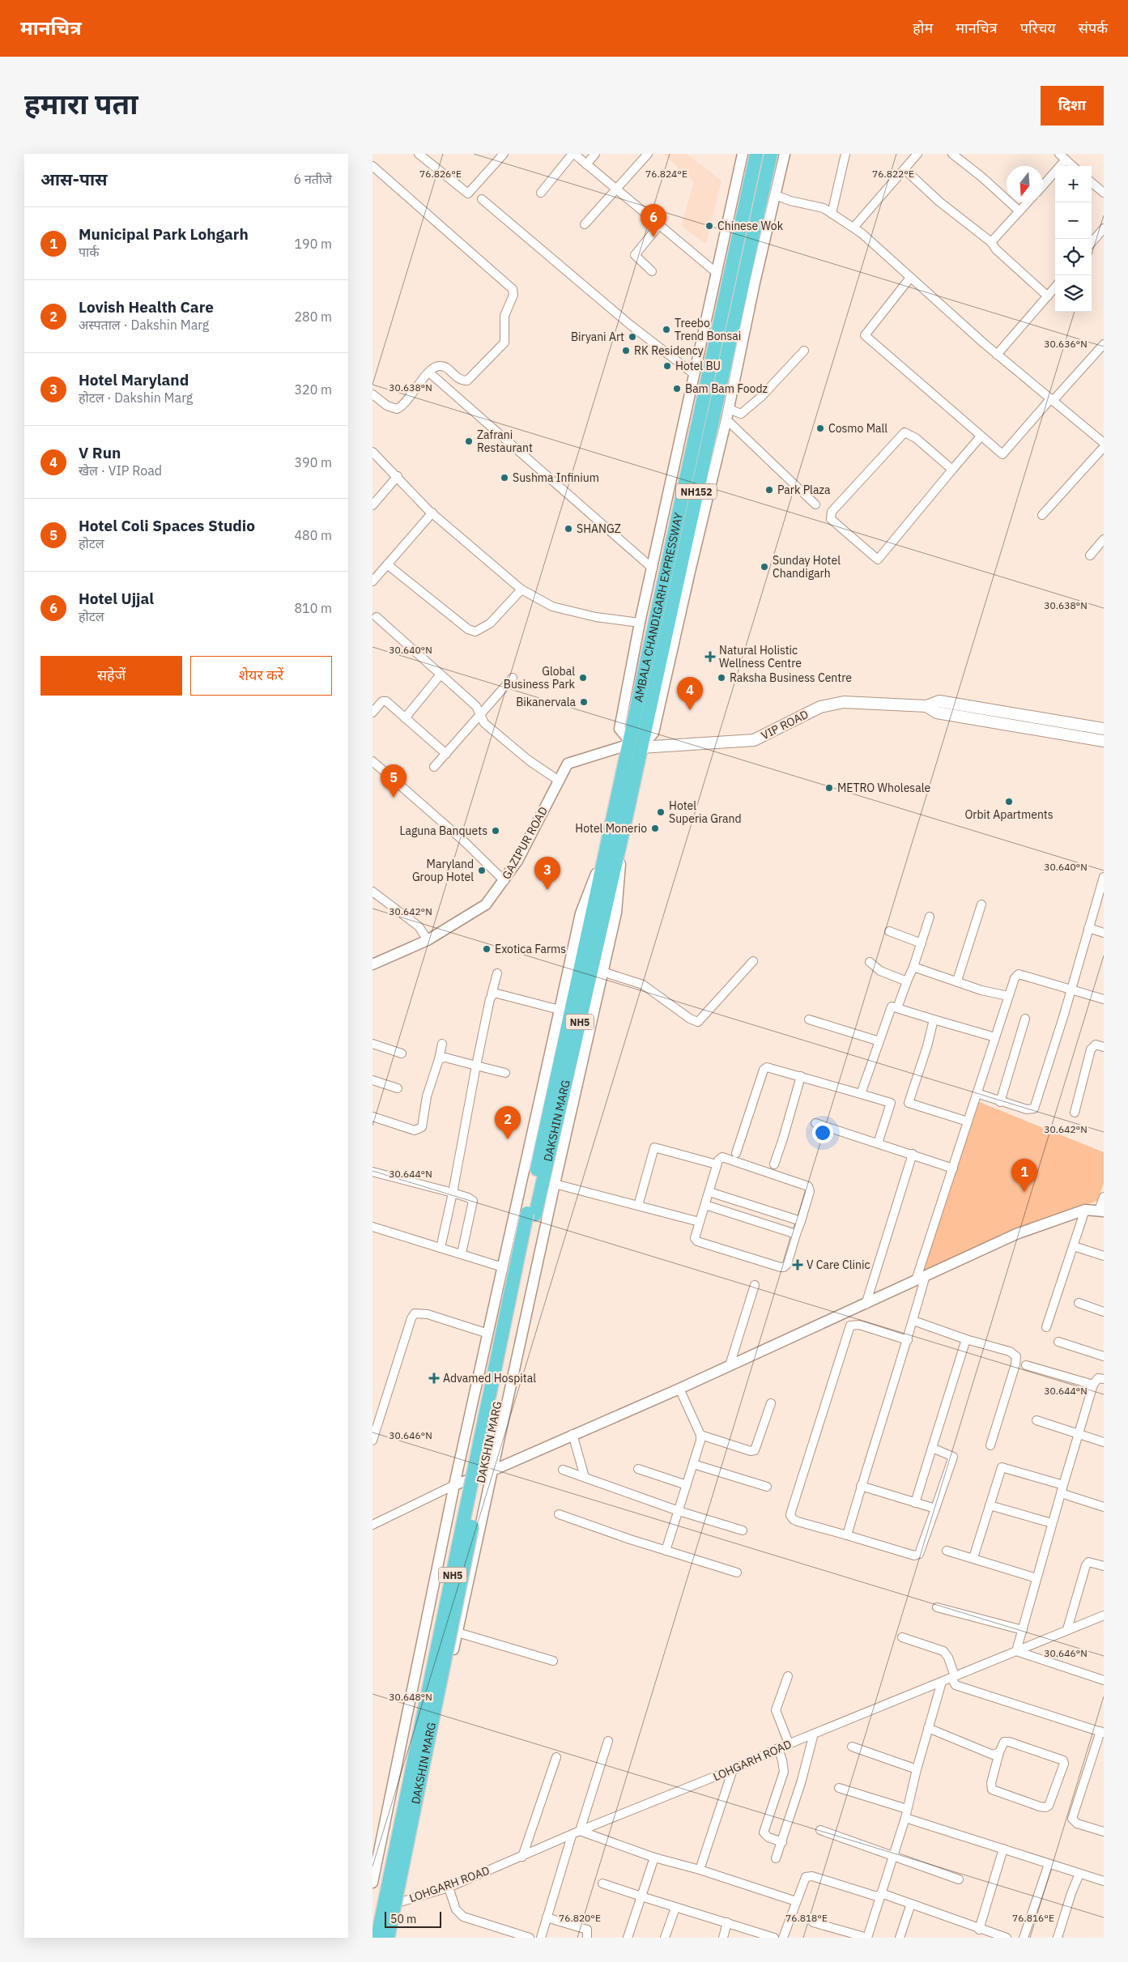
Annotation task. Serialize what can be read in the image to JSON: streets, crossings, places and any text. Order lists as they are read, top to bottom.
{
  "streets": {
    "highway": [
      "NH152",
      "AMBALA CHANDIGARH EXPRESSWAY",
      "NH5",
      "DAKSHIN MARG"
    ],
    "main road": ["VIP ROAD"],
    "street": ["GAZIPUR ROAD", "LOHGARH ROAD"]
  },
  "crossings": [
    ["NH152", "AMBALA CHANDIGARH EXPRESSWAY"],
    ["NH152", "DAKSHIN MARG"],
    ["NH152", "LOHGARH ROAD"],
    ["AMBALA CHANDIGARH EXPRESSWAY", "VIP ROAD"],
    ["AMBALA CHANDIGARH EXPRESSWAY", "GAZIPUR ROAD"],
    ["AMBALA CHANDIGARH EXPRESSWAY", "NH5"],
    ["AMBALA CHANDIGARH EXPRESSWAY", "DAKSHIN MARG"],
    ["NH5", "DAKSHIN MARG"]
  ],
  "places": {
    "other": [
      "Chinese Wok",
      "Treebo Trend Bonsai",
      "Biryani Art",
      "RK Residency",
      "Hotel BU",
      "Bam Bam Foodz",
      "Cosmo Mall",
      "Zafrani Restaurant",
      "Sushma Infinium",
      "Park Plaza",
      "SHANGZ",
      "Sunday Hotel Chandigarh",
      "Global Business Park",
      "Raksha Business Centre",
      "Bikanervala",
      "METRO Wholesale",
      "Orbit Apartments",
      "Hotel Superia Grand",
      "Hotel Monerio",
      "Laguna Banquets",
      "Maryland Group Hotel",
      "Exotica Farms"
    ],
    "health": ["Natural Holistic Wellness Centre", "V Care Clinic", "Advamed Hospital"]
  },
  "scale_bar": "50 m",
  "north": "bottom",
  "page": {
    "header": "मानचित्र",
    "nav": [
      "होम",
      "मानचित्र",
      "परिचय",
      "संपर्क"
    ],
    "title": "हमारा पता",
    "buttons": [
      "दिशा",
      ["सहेजें", "शेयर करें"]
    ],
    "heading": ["आस-पास", "6 नतीजे"],
    "map_buttons": ["+", "−"],
    "pins": [
      "6",
      "4",
      "5",
      "3",
      "2",
      "1"
    ],
    "list": [
      {
        "mark": "1",
        "name": "Municipal Park Lohgarh",
        "note": "पार्क",
        "value": "190 m"
      },
      {
        "mark": "2",
        "name": "Lovish Health Care",
        "note": "अस्पताल · Dakshin Marg",
        "value": "280 m"
      },
      {
        "mark": "3",
        "name": "Hotel Maryland",
        "note": "होटल · Dakshin Marg",
        "value": "320 m"
      },
      {
        "mark": "4",
        "name": "V Run",
        "note": "खेल · VIP Road",
        "value": "390 m"
      },
      {
        "mark": "5",
        "name": "Hotel Coli Spaces Studio",
        "note": "होटल",
        "value": "480 m"
      },
      {
        "mark": "6",
        "name": "Hotel Ujjal",
        "note": "होटल",
        "value": "810 m"
      }
    ],
    "scale": "50 m"
  },
  "coordinates": [
    "76.826°E",
    "76.824°E",
    "76.822°E",
    "30.636°N",
    "30.638°N",
    "30.640°N",
    "30.642°N",
    "30.644°N",
    "30.646°N",
    "30.648°N",
    "76.820°E",
    "76.818°E",
    "76.816°E"
  ]
}
